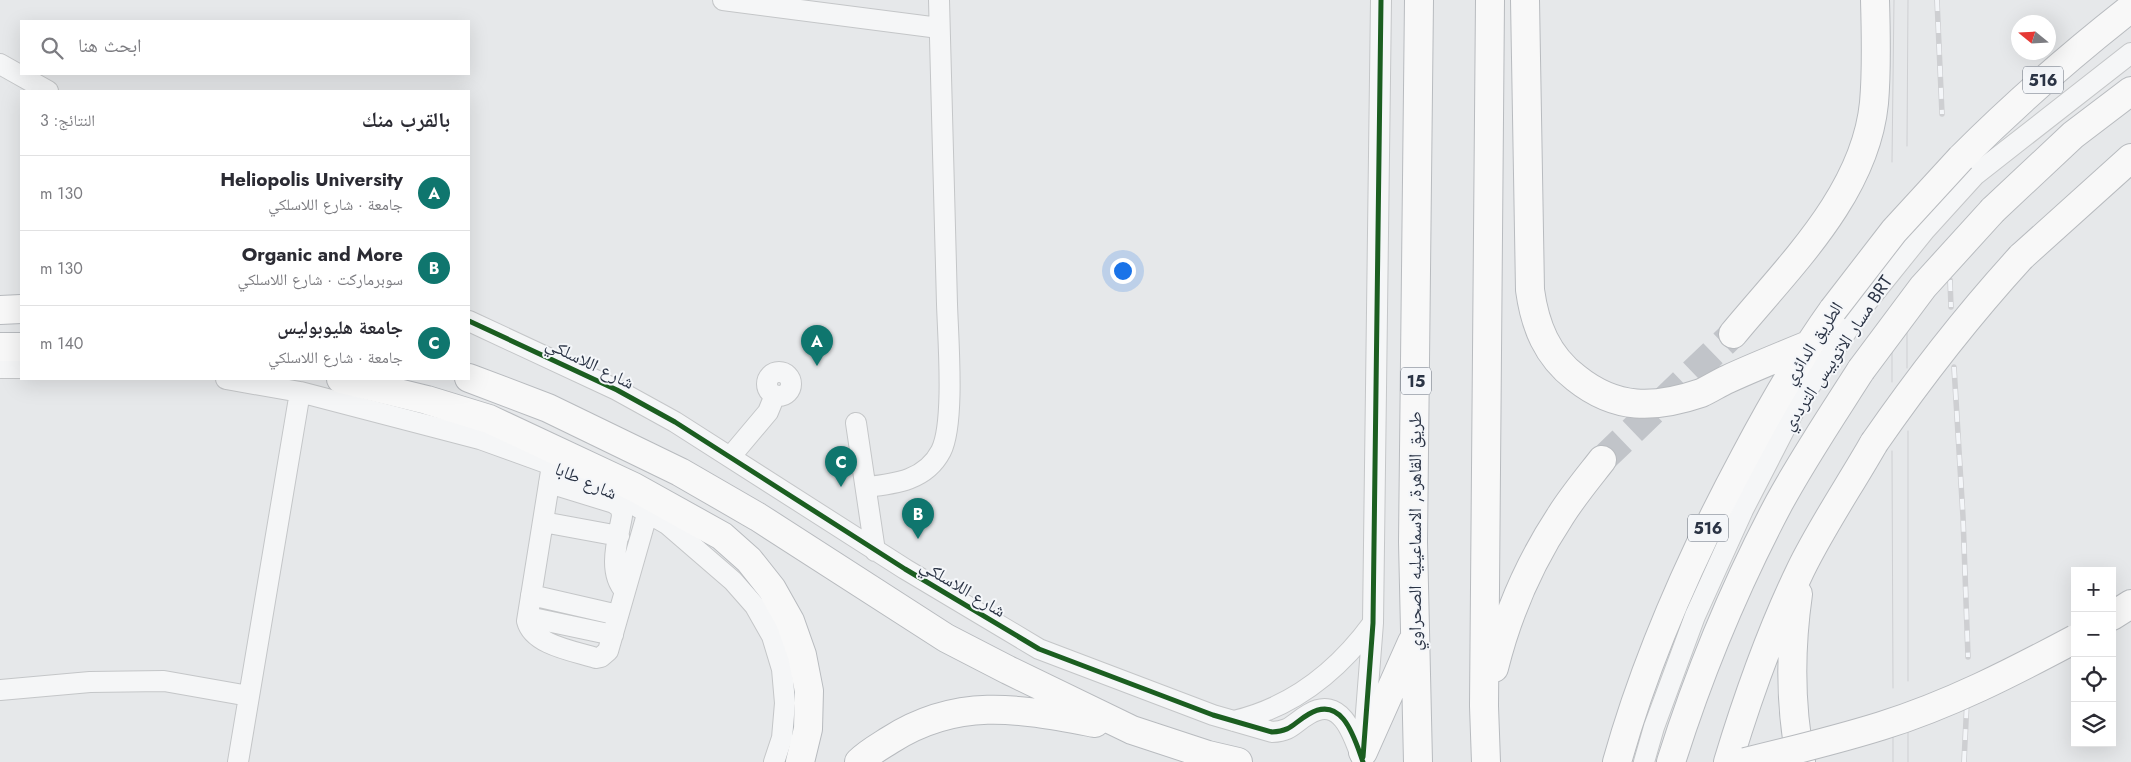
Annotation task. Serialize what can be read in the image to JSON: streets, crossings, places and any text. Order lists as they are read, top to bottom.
{
  "streets": {
    "highway": [
      "516",
      "الطريق الدائري",
      "15",
      "طريق القاهرة, الاسماعيليه الصحراوي"
    ],
    "street": ["مسار الاتوبيس الترددي BRT", "شارع اللاسلكي", "شارع طابا"]
  },
  "north": "left",
  "page": {
    "search": "ابحث هنا",
    "heading": ["بالقرب منك", "النتائج: 3"],
    "list": [
      {
        "mark": "A",
        "name": "Heliopolis University",
        "note": "جامعة · شارع اللاسلكي",
        "value": "130 m"
      },
      {
        "mark": "B",
        "name": "Organic and More",
        "note": "سوبرماركت · شارع اللاسلكي",
        "value": "130 m"
      },
      {
        "mark": "C",
        "name": "جامعة هليوبوليس",
        "note": "جامعة · شارع اللاسلكي",
        "value": "140 m"
      }
    ],
    "pins": ["A", "C", "B"],
    "map_buttons": ["+", "−"]
  }
}
